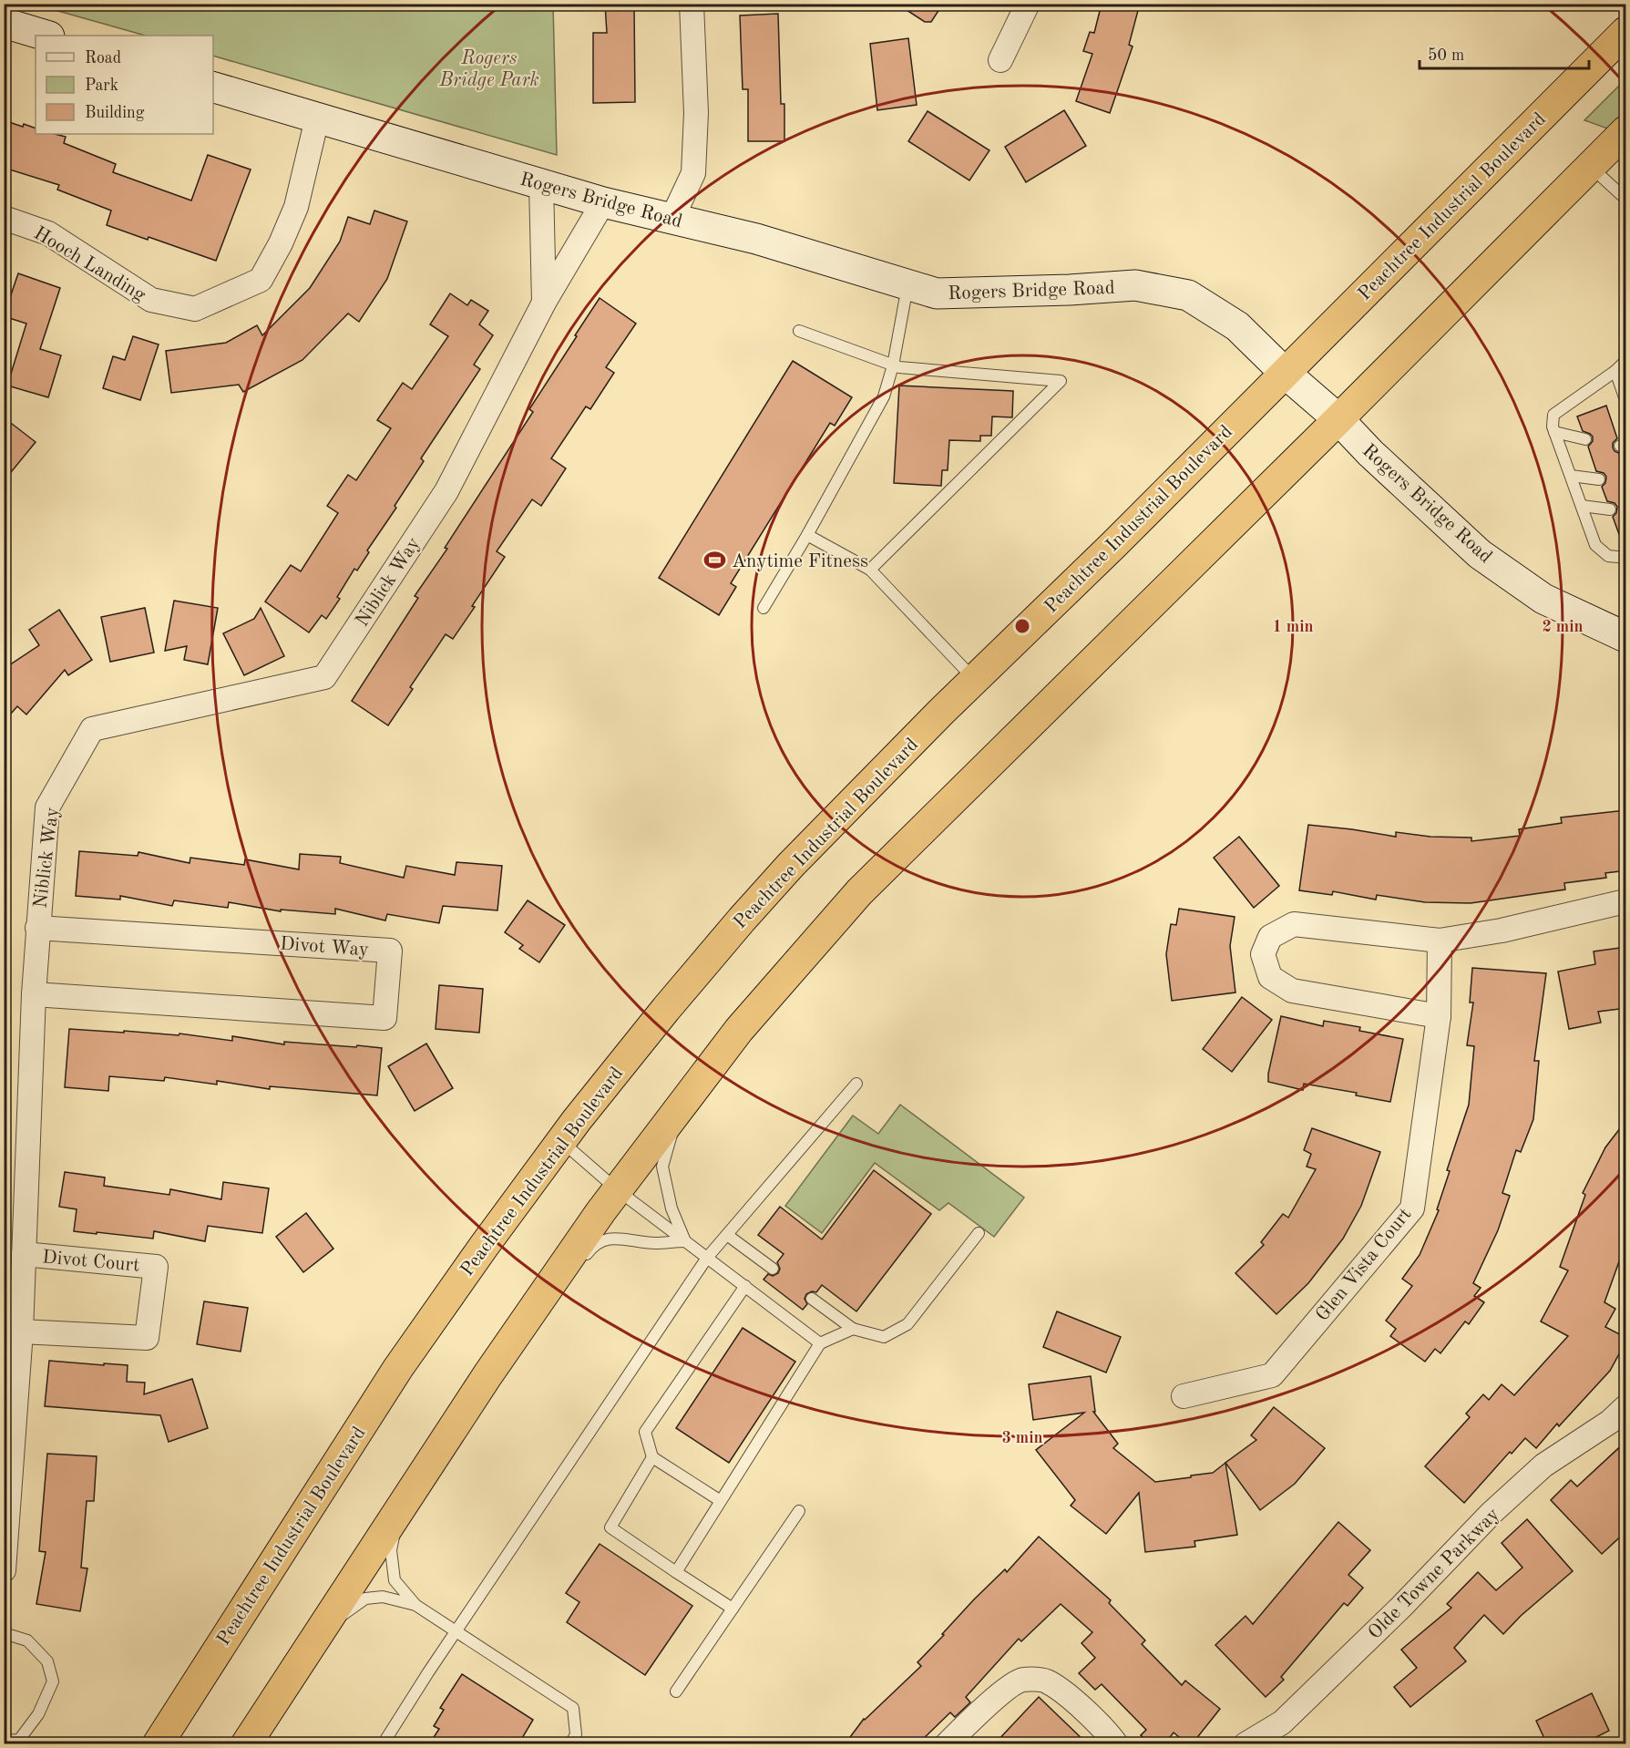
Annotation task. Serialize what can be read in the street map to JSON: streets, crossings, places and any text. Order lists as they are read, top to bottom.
{
  "streets": {
    "highway": ["Peachtree Industrial Boulevard"],
    "street": [
      "Rogers Bridge Road",
      "Hooch Landing",
      "Niblick Way",
      "Divot Way",
      "Divot Court",
      "Glen Vista Court",
      "Olde Towne Parkway"
    ]
  },
  "crossings": [
    ["Rogers Bridge Road", "Peachtree Industrial Boulevard"],
    ["Rogers Bridge Road", "Hooch Landing"],
    ["Rogers Bridge Road", "Niblick Way"],
    ["Niblick Way", "Divot Way"],
    ["Niblick Way", "Divot Court"]
  ],
  "parks": ["Rogers Bridge Park"],
  "places": {
    "sports": ["Anytime Fitness"]
  },
  "legend": ["Road", "Park", "Building"],
  "scale_bar": "50 m",
  "rings": ["1 min", "2 min", "3 min"]
}
